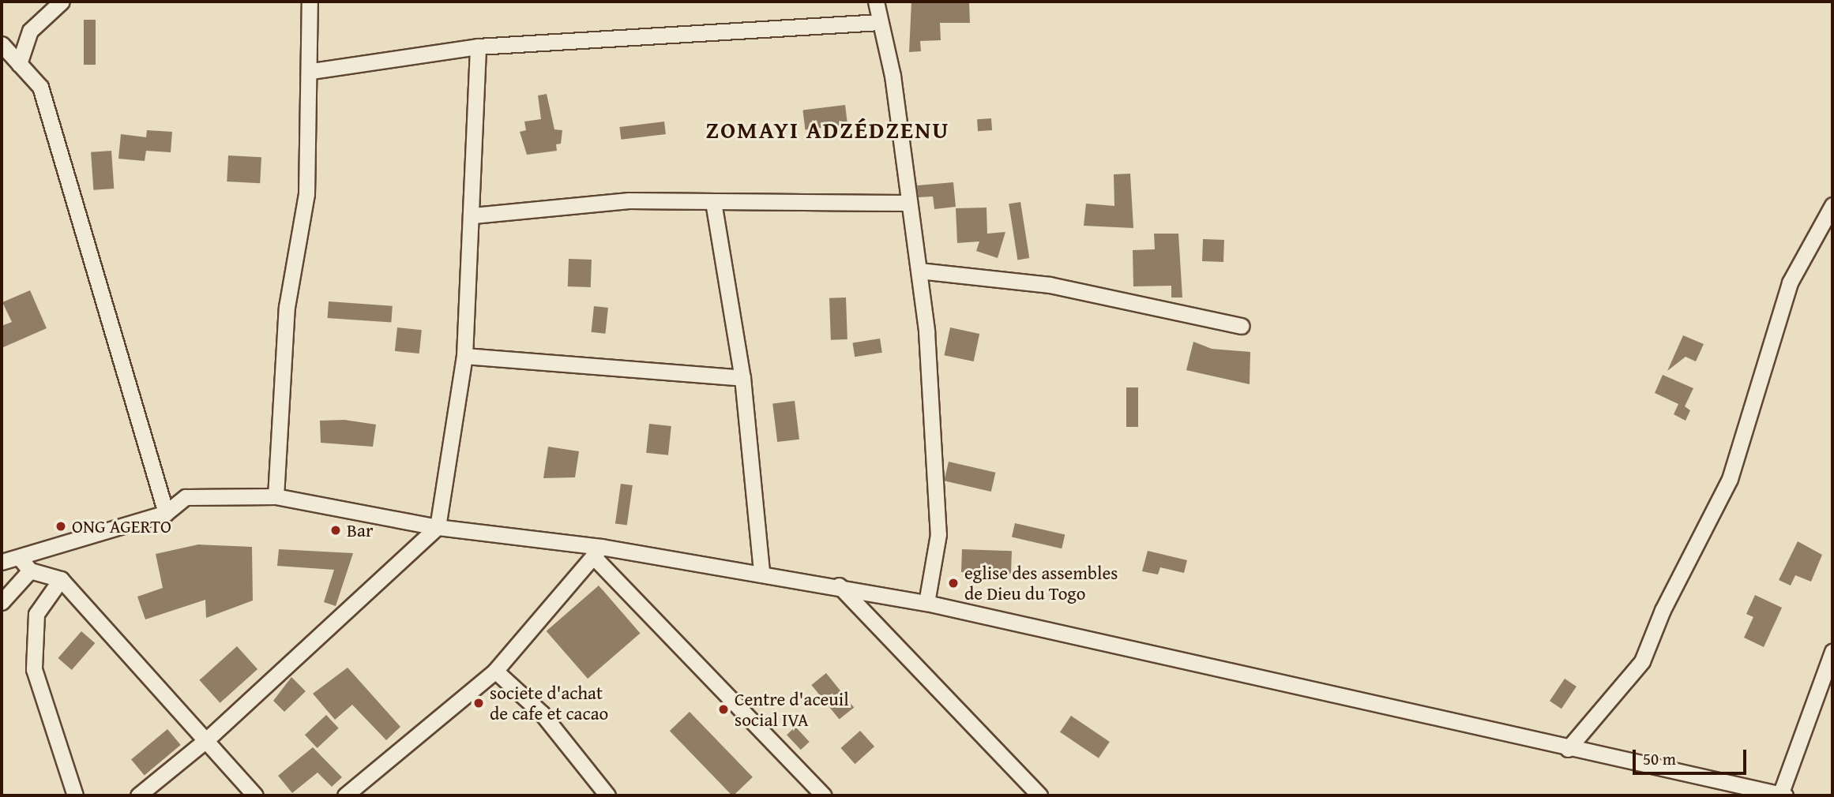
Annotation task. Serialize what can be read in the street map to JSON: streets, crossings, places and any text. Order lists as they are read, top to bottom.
{
  "districts": ["ZOMAYI ADZÉDZENU"],
  "places": [
    "ONG AGERTO",
    "Bar",
    "eglise des assembles de Dieu du Togo",
    "societe d'achat de cafe et cacao",
    "Centre d'aceuil social IVA"
  ],
  "scale_bar": "50 m"
}
